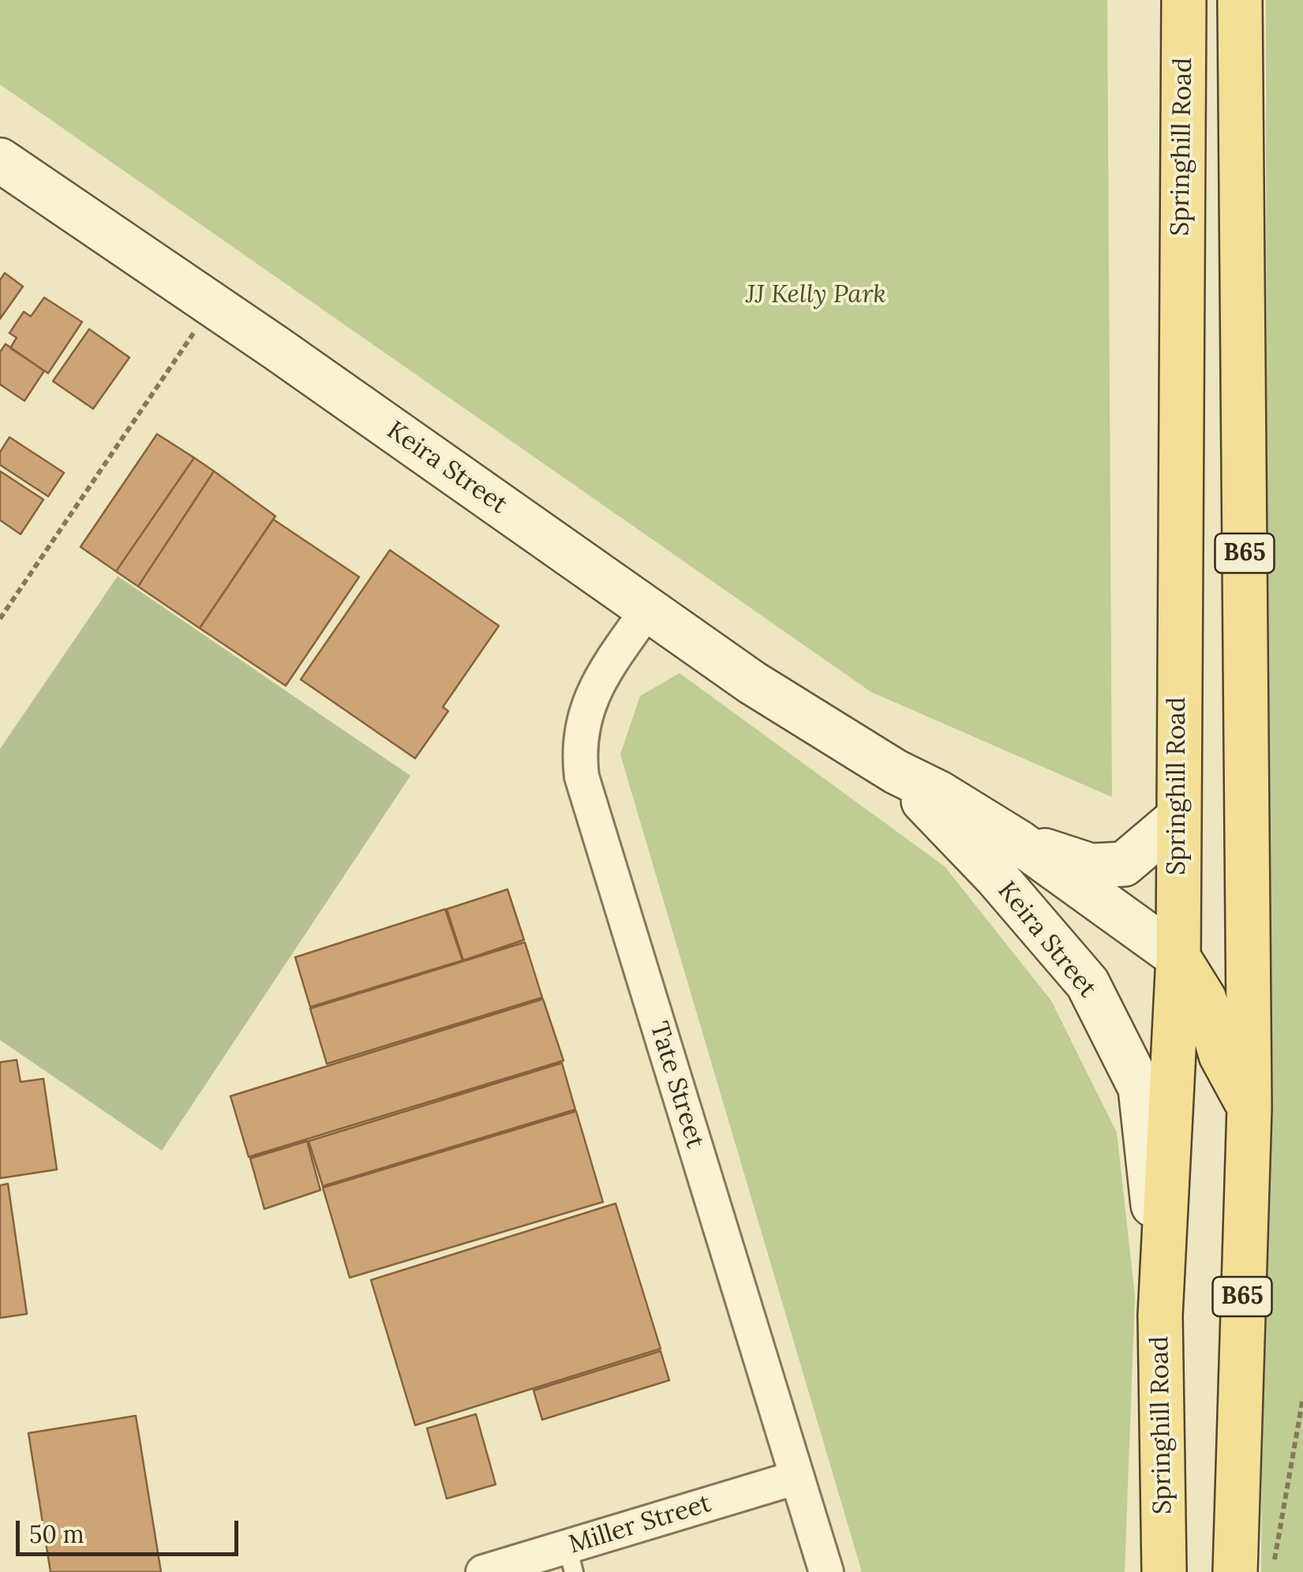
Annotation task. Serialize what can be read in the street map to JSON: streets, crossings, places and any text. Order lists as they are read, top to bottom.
{
  "streets": {
    "main road": ["Springhill Road", "Keira Street", "B65"],
    "street": ["Tate Street", "Miller Street"]
  },
  "crossings": [
    ["Springhill Road", "Keira Street"],
    ["Keira Street", "Tate Street"],
    ["Tate Street", "Miller Street"]
  ],
  "parks": ["JJ Kelly Park"],
  "scale_bar": "50 m"
}
